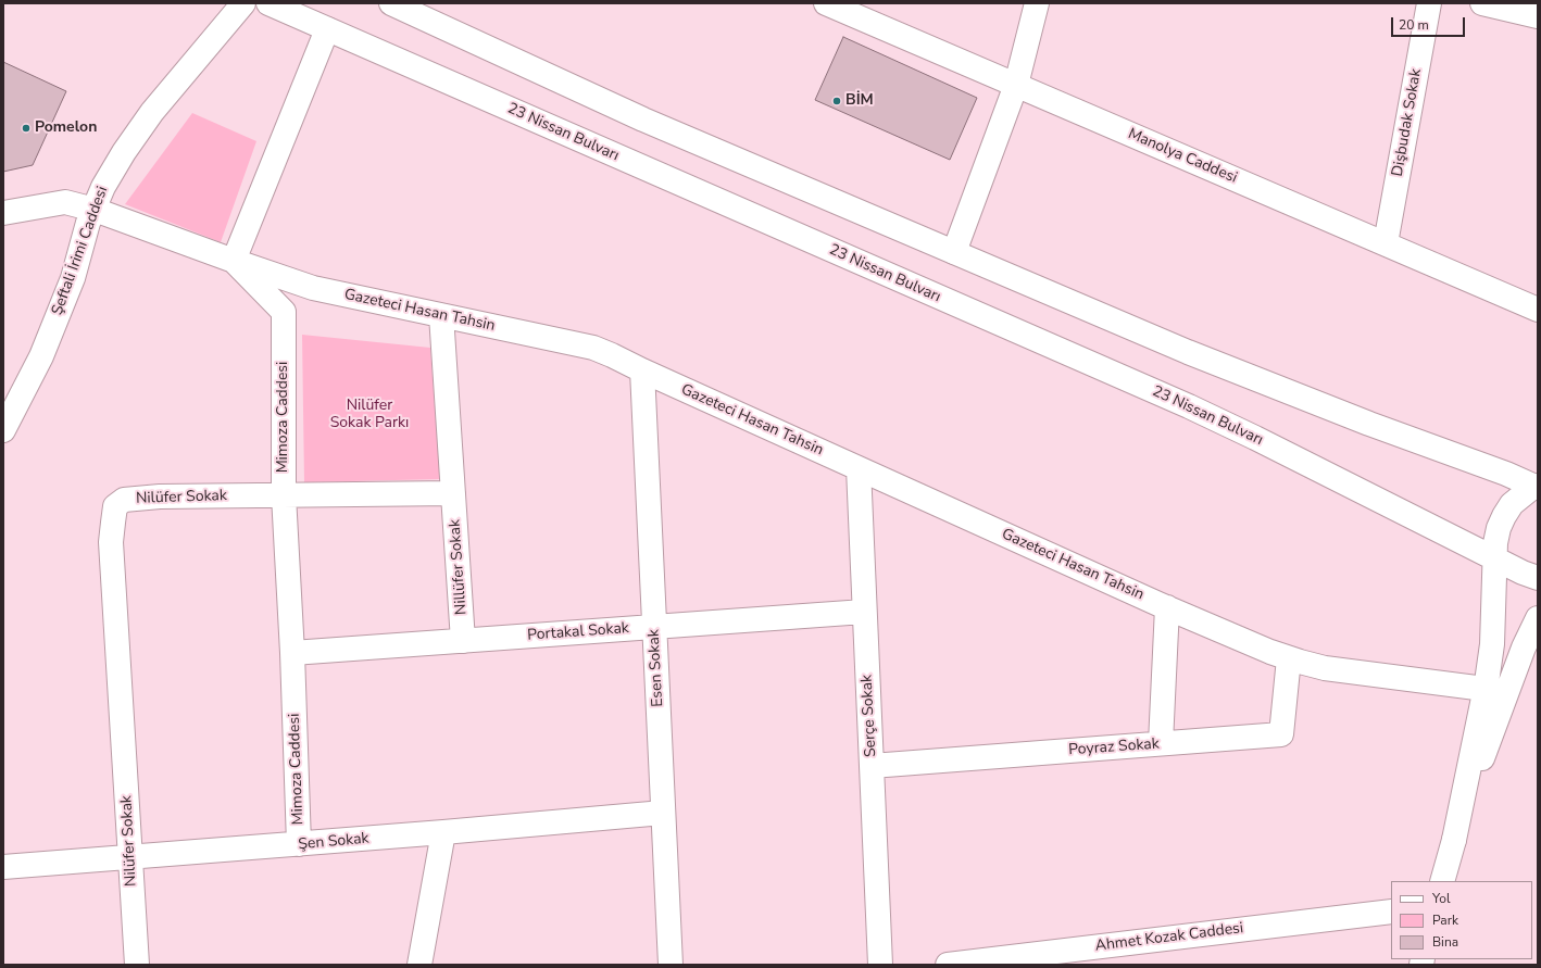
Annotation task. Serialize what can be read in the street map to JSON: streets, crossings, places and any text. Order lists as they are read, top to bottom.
{
  "streets": {
    "main road": [
      "Dişbudak Sokak",
      "23 Nissan Bulvarı",
      "Manolya Caddesi",
      "Şeftali İrimi Caddesi",
      "Gazeteci Hasan Tahsin",
      "Mimoza Caddesi",
      "Nilüfer Sokak",
      "Nillüfer Sokak",
      "Portakal Sokak",
      "Esen Sokak",
      "Serçe Sokak",
      "Poyraz Sokak",
      "Şen Sokak",
      "Ahmet Kozak Caddesi"
    ]
  },
  "crossings": [
    ["Dişbudak Sokak", "Manolya Caddesi"],
    ["Şeftali İrimi Caddesi", "Gazeteci Hasan Tahsin"],
    ["Gazeteci Hasan Tahsin", "Mimoza Caddesi"],
    ["Gazeteci Hasan Tahsin", "Esen Sokak"],
    ["Gazeteci Hasan Tahsin", "Serçe Sokak"],
    ["Gazeteci Hasan Tahsin", "Poyraz Sokak"],
    ["Mimoza Caddesi", "Nilüfer Sokak"],
    ["Mimoza Caddesi", "Portakal Sokak"],
    ["Mimoza Caddesi", "Şen Sokak"],
    ["Nilüfer Sokak", "Nillüfer Sokak"],
    ["Nilüfer Sokak", "Şen Sokak"],
    ["Nillüfer Sokak", "Portakal Sokak"],
    ["Portakal Sokak", "Esen Sokak"],
    ["Portakal Sokak", "Serçe Sokak"],
    ["Esen Sokak", "Şen Sokak"],
    ["Serçe Sokak", "Poyraz Sokak"]
  ],
  "parks": ["Nilüfer Sokak Parkı"],
  "places": ["BİM", "Pomelon"],
  "legend": ["Yol", "Park", "Bina"],
  "scale_bar": "20 m"
}
